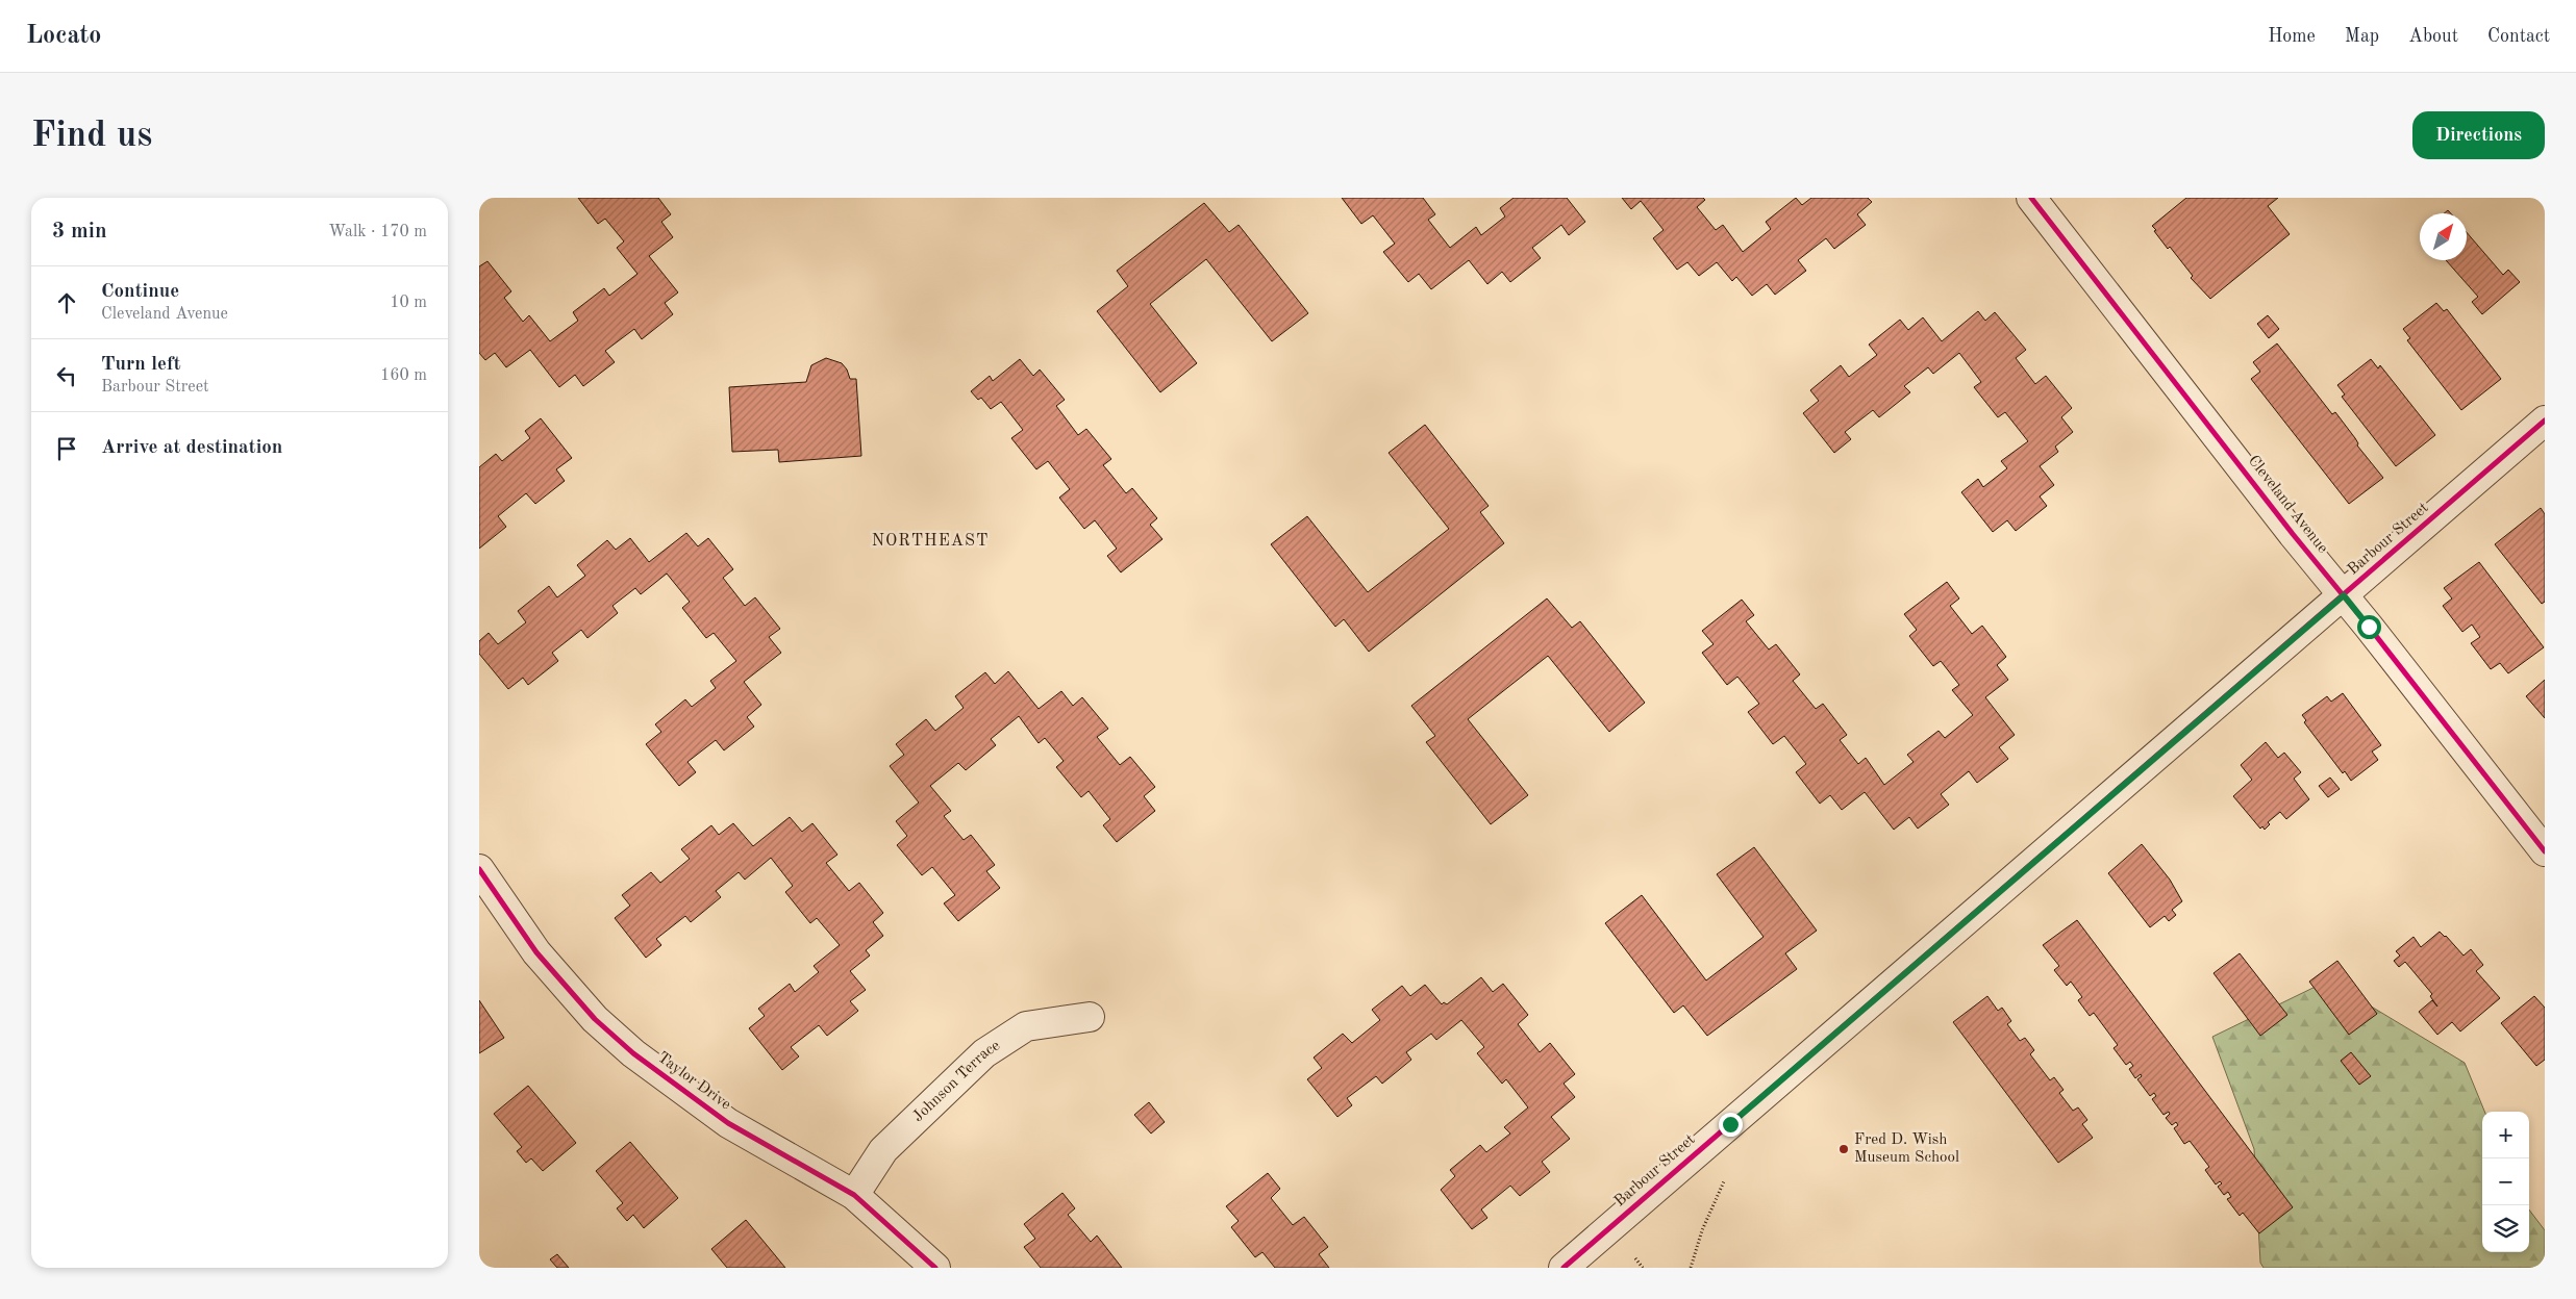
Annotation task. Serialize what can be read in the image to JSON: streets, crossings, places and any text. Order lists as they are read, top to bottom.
{
  "streets": {
    "street": [
      "Cleveland Avenue",
      "Barbour Street",
      "Taylor Drive",
      "Johnson Terrace"
    ]
  },
  "crossings": [
    ["Cleveland Avenue", "Barbour Street"],
    ["Taylor Drive", "Johnson Terrace"]
  ],
  "districts": ["NORTHEAST"],
  "places": ["Fred D. Wish Museum School"],
  "north": "top right",
  "page": {
    "header": "Locato",
    "nav": [
      "Home",
      "Map",
      "About",
      "Contact"
    ],
    "buttons": "Directions",
    "title": "Find us",
    "heading": ["3 min", "Walk · 170 m"],
    "list": [
      ["Continue", "Cleveland Avenue", "10 m"],
      ["Turn left", "Barbour Street", "160 m"],
      "Arrive at destination"
    ],
    "map_buttons": ["+", "−"]
  }
}
